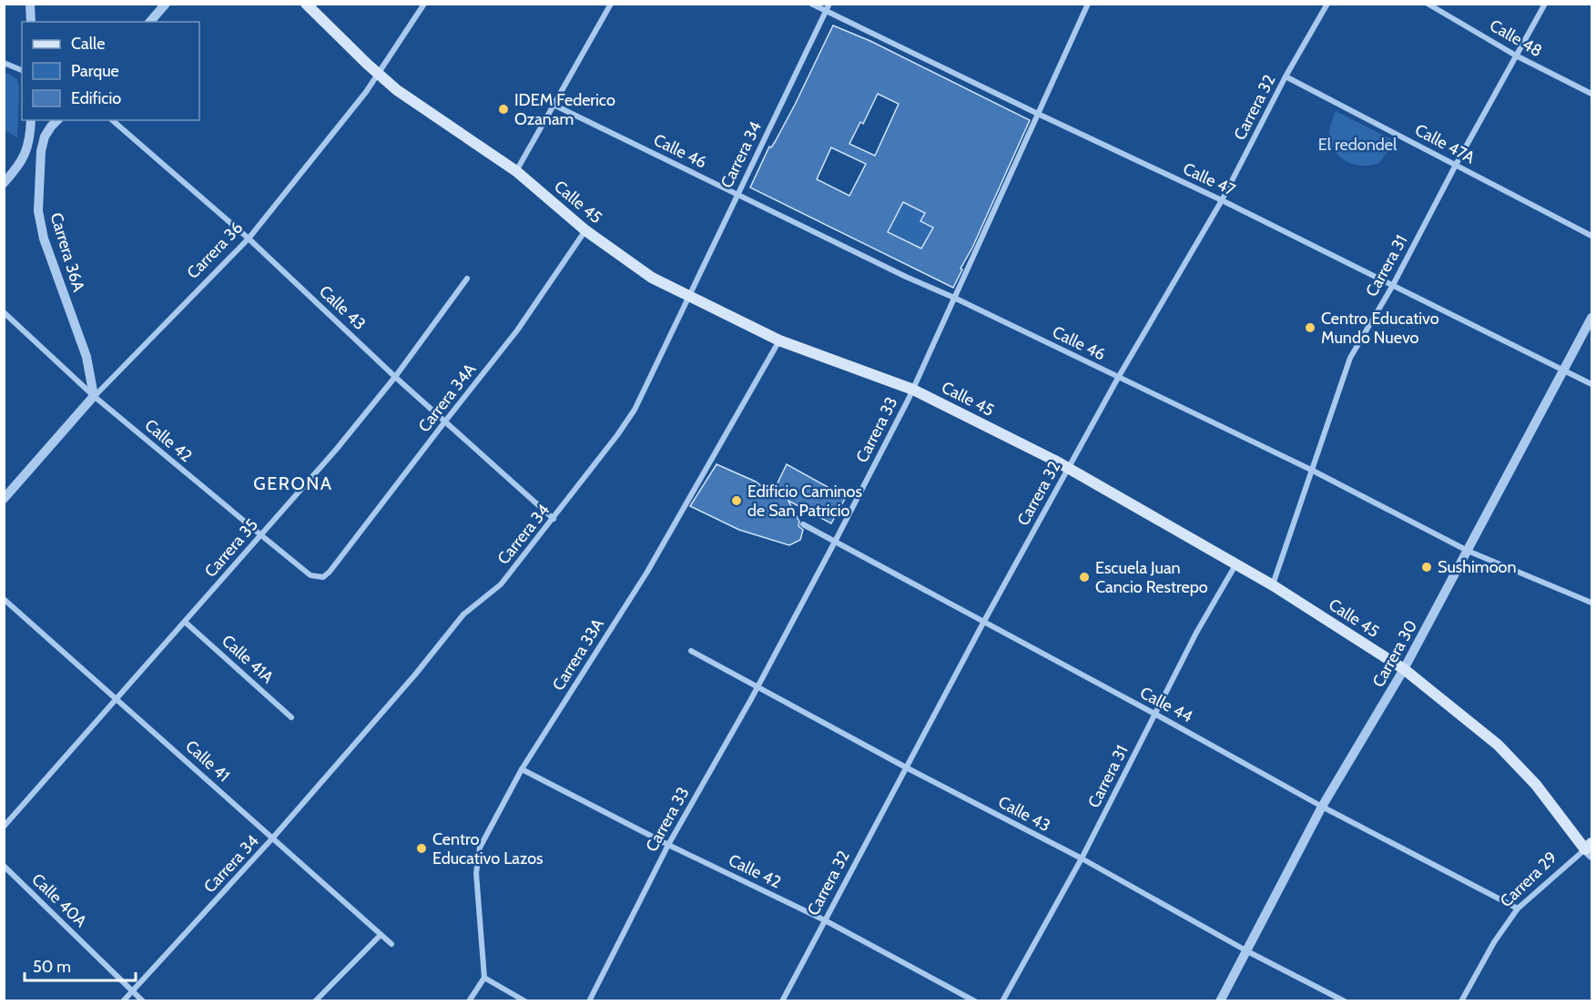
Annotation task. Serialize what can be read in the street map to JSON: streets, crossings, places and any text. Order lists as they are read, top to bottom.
{
  "streets": {
    "main road": ["Calle 45"],
    "street": [
      "Calle 48",
      "Carrera 32",
      "Calle 47A",
      "Calle 46",
      "Carrera 34",
      "Calle 47",
      "Carrera 36",
      "Carrera 36A",
      "Carrera 31",
      "Calle 43",
      "Carrera 34A",
      "Carrera 33",
      "Calle 42",
      "Carrera 35",
      "Carrera 30",
      "Carrera 33A",
      "Calle 41A",
      "Calle 44",
      "Calle 41",
      "Carrera 29",
      "Calle 40A"
    ]
  },
  "crossings": [
    ["Calle 48", "Carrera 31"],
    ["Carrera 32", "Calle 47A"],
    ["Carrera 32", "Calle 46"],
    ["Carrera 32", "Calle 47"],
    ["Carrera 32", "Calle 45"],
    ["Carrera 32", "Calle 43"],
    ["Carrera 32", "Calle 42"],
    ["Carrera 32", "Calle 44"],
    ["Calle 47A", "Carrera 31"],
    ["Calle 46", "Carrera 34"],
    ["Calle 46", "Carrera 31"],
    ["Calle 46", "Carrera 33"],
    ["Calle 46", "Carrera 30"],
    ["Carrera 34", "Calle 47"],
    ["Carrera 34", "Calle 45"],
    ["Carrera 34", "Calle 43"],
    ["Carrera 34", "Calle 41"],
    ["Carrera 34", "Calle 40A"],
    ["Calle 47", "Carrera 31"],
    ["Calle 47", "Carrera 33"],
    ["Calle 47", "Carrera 30"],
    ["Calle 45", "Carrera 36"],
    ["Calle 45", "Carrera 31"],
    ["Calle 45", "Carrera 34A"],
    ["Calle 45", "Carrera 33"],
    ["Calle 45", "Carrera 30"],
    ["Calle 45", "Carrera 33A"],
    ["Calle 45", "Carrera 29"],
    ["Carrera 36", "Carrera 36A"],
    ["Carrera 36", "Calle 43"],
    ["Carrera 36", "Calle 42"],
    ["Carrera 36A", "Calle 42"],
    ["Carrera 31", "Calle 43"],
    ["Carrera 31", "Calle 44"],
    ["Calle 43", "Carrera 34A"],
    ["Calle 43", "Carrera 33"],
    ["Calle 43", "Carrera 35"],
    ["Calle 43", "Carrera 30"],
    ["Carrera 34A", "Calle 42"],
    ["Carrera 33", "Calle 42"],
    ["Carrera 33", "Calle 44"],
    ["Calle 42", "Carrera 35"],
    ["Calle 42", "Carrera 33A"],
    ["Carrera 35", "Calle 41A"],
    ["Carrera 35", "Calle 41"],
    ["Carrera 30", "Calle 44"],
    ["Calle 44", "Carrera 29"]
  ],
  "districts": ["GERONA"],
  "parks": ["El redondel"],
  "places": [
    "IDEM Federico Ozanam",
    "Centro Educativo Mundo Nuevo",
    "Edificio Caminos de San Patricio",
    "Sushimoon",
    "Escuela Juan Cancio Restrepo",
    "Centro Educativo Lazos"
  ],
  "legend": ["Calle", "Parque", "Edificio"],
  "scale_bar": "50 m"
}
